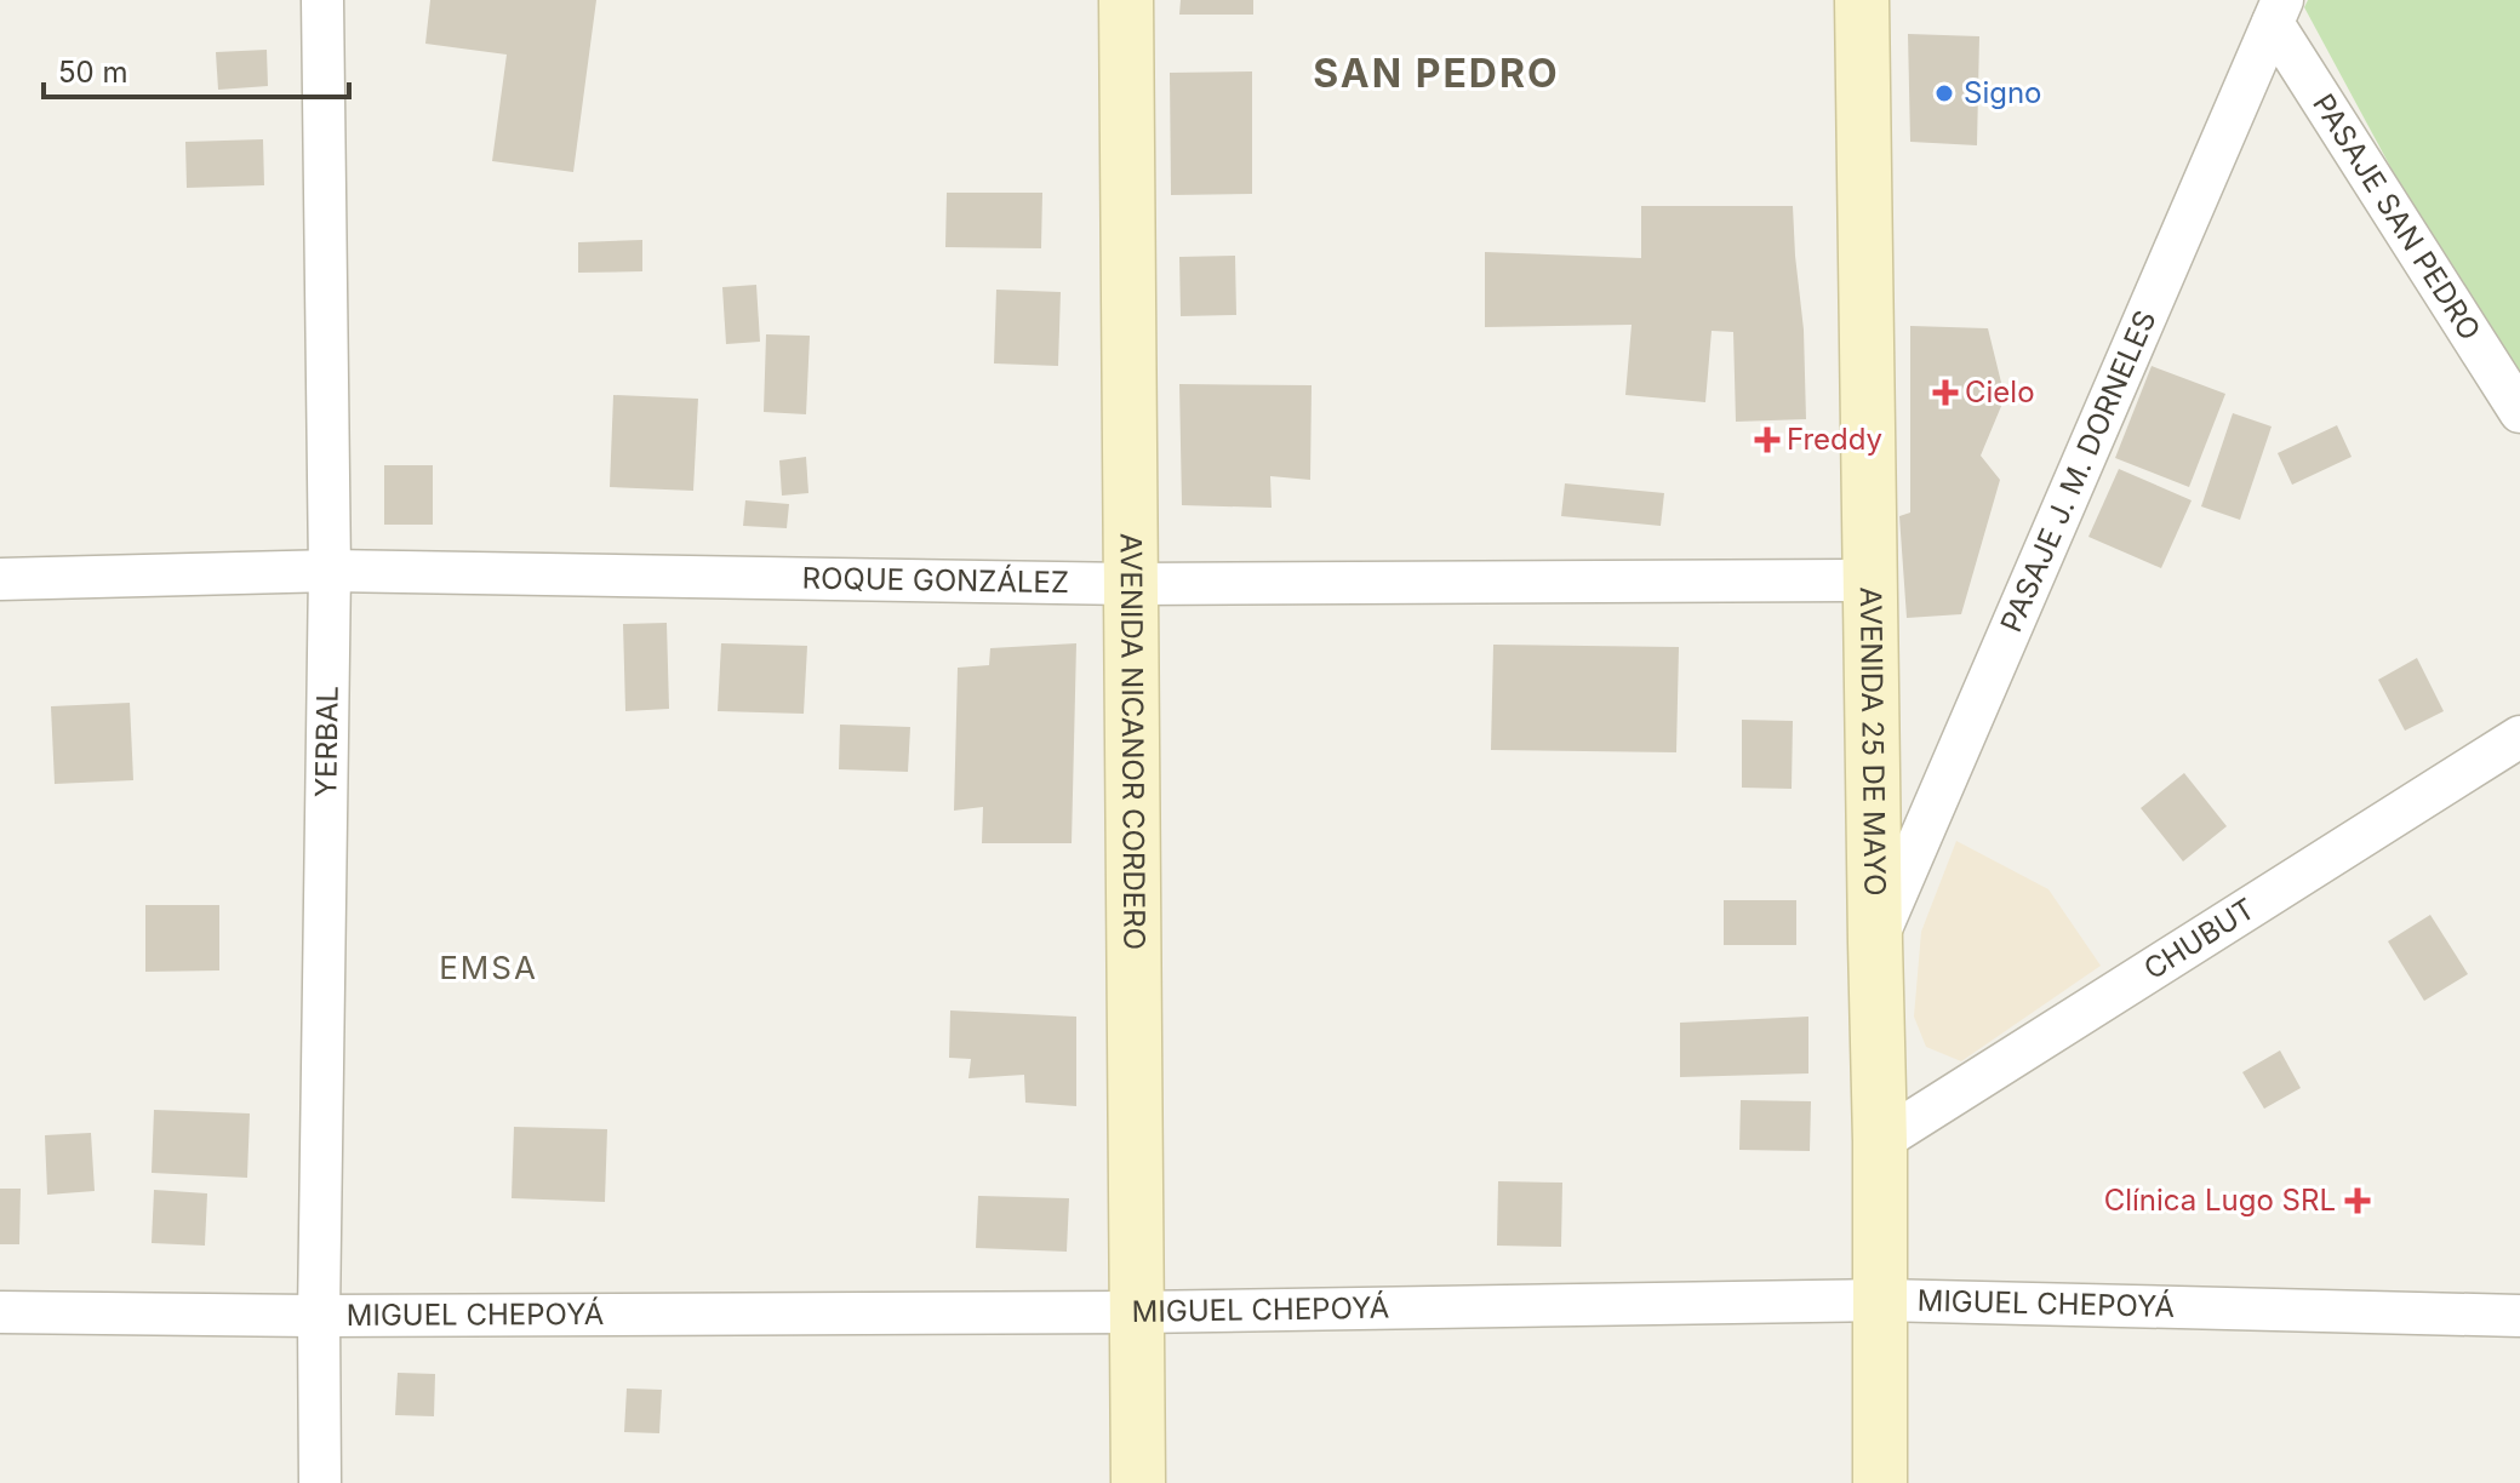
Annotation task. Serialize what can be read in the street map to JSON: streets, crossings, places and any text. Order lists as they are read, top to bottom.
{
  "streets": {
    "main road": ["AVENIDA NICANOR CORDERO", "AVENIDA 25 DE MAYO"],
    "street": [
      "PASAJE SAN PEDRO",
      "PASAJE J. M. DORNELES",
      "ROQUE GONZÁLEZ",
      "YERBAL",
      "CHUBUT",
      "MIGUEL CHEPOYÁ"
    ]
  },
  "crossings": [
    ["PASAJE SAN PEDRO", "PASAJE J. M. DORNELES"],
    ["PASAJE J. M. DORNELES", "AVENIDA 25 DE MAYO"],
    ["ROQUE GONZÁLEZ", "YERBAL"],
    ["ROQUE GONZÁLEZ", "AVENIDA NICANOR CORDERO"],
    ["ROQUE GONZÁLEZ", "AVENIDA 25 DE MAYO"],
    ["YERBAL", "MIGUEL CHEPOYÁ"],
    ["AVENIDA NICANOR CORDERO", "MIGUEL CHEPOYÁ"],
    ["AVENIDA 25 DE MAYO", "CHUBUT"],
    ["AVENIDA 25 DE MAYO", "MIGUEL CHEPOYÁ"]
  ],
  "districts": ["SAN PEDRO", "EMSA"],
  "places": {
    "other": ["Signo"],
    "health": ["Cielo", "Freddy", "Clínica Lugo SRL"]
  },
  "scale_bar": "50 m"
}
